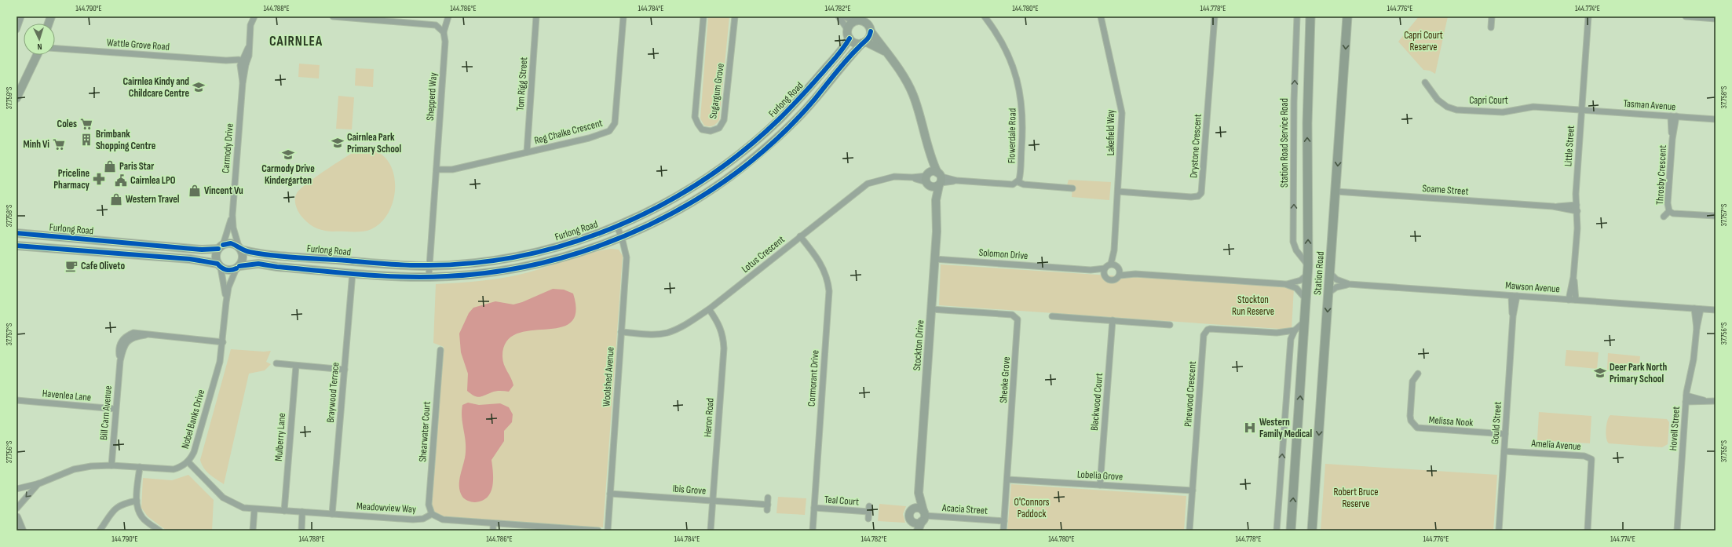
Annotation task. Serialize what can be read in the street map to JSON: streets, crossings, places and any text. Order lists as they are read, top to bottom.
{
  "streets": {
    "main road": ["Furlong Road", "Station Road", "Stockton Drive"],
    "street": [
      "Wattle Grove Road",
      "Tom Rigg Street",
      "Sugargum Grove",
      "Shepperd Way",
      "Capri Court",
      "Tasman Avenue",
      "Reg Chalke Crescent",
      "Lakefield Way",
      "Flowerdale Road",
      "Station Road Service Road",
      "Drystone Crescent",
      "Little Street",
      "Carmody Drive",
      "Throsby Crescent",
      "Soame Street",
      "Lotus Crescent",
      "Solomon Drive",
      "Mawson Avenue",
      "Woolshed Avenue",
      "Cormorant Drive",
      "Sheoke Grove",
      "Braywood Terrace",
      "Pinewood Crescent",
      "Havenlea Lane",
      "Blackwood Court",
      "Bill Carn Avenue",
      "Heron Road",
      "Nobel Banks Drive",
      "Melissa Nook",
      "Gould Street",
      "Hovell Street",
      "Shearwater Court",
      "Mulberry Lane",
      "Amelia Avenue",
      "Lobelia Grove",
      "Ibis Grove",
      "Teal Court",
      "Meadowview Way",
      "Acacia Street"
    ]
  },
  "crossings": [
    ["Wattle Grove Road", "Carmody Drive"],
    ["Tom Rigg Street", "Reg Chalke Crescent"],
    ["Shepperd Way", "Furlong Road"],
    ["Shepperd Way", "Reg Chalke Crescent"],
    ["Furlong Road", "Carmody Drive"],
    ["Furlong Road", "Stockton Drive"],
    ["Furlong Road", "Woolshed Avenue"],
    ["Furlong Road", "Braywood Terrace"],
    ["Furlong Road", "Nobel Banks Drive"],
    ["Capri Court", "Tasman Avenue"],
    ["Capri Court", "Little Street"],
    ["Tasman Avenue", "Little Street"],
    ["Tasman Avenue", "Throsby Crescent"],
    ["Lakefield Way", "Drystone Crescent"],
    ["Lakefield Way", "Solomon Drive"],
    ["Station Road Service Road", "Station Road"],
    ["Little Street", "Soame Street"],
    ["Little Street", "Mawson Avenue"],
    ["Carmody Drive", "Nobel Banks Drive"],
    ["Soame Street", "Station Road"],
    ["Lotus Crescent", "Stockton Drive"],
    ["Lotus Crescent", "Woolshed Avenue"],
    ["Lotus Crescent", "Cormorant Drive"],
    ["Lotus Crescent", "Heron Road"],
    ["Solomon Drive", "Stockton Drive"],
    ["Station Road", "Mawson Avenue"],
    ["Mawson Avenue", "Gould Street"],
    ["Mawson Avenue", "Hovell Street"],
    ["Stockton Drive", "Sheoke Grove"],
    ["Stockton Drive", "Acacia Street"],
    ["Woolshed Avenue", "Ibis Grove"],
    ["Cormorant Drive", "Teal Court"],
    ["Sheoke Grove", "Lobelia Grove"],
    ["Sheoke Grove", "Acacia Street"],
    ["Braywood Terrace", "Meadowview Way"],
    ["Pinewood Crescent", "Lobelia Grove"],
    ["Havenlea Lane", "Bill Carn Avenue"],
    ["Blackwood Court", "Lobelia Grove"],
    ["Bill Carn Avenue", "Nobel Banks Drive"],
    ["Heron Road", "Ibis Grove"],
    ["Nobel Banks Drive", "Meadowview Way"],
    ["Melissa Nook", "Gould Street"],
    ["Gould Street", "Amelia Avenue"],
    ["Shearwater Court", "Meadowview Way"],
    ["Mulberry Lane", "Meadowview Way"]
  ],
  "one_way": ["Station Road Service Road"],
  "districts": ["CAIRNLEA"],
  "parks": [
    "Capri Court Reserve",
    "Stockton Run Reserve",
    "Robert Bruce Reserve",
    "O'Connors Paddock"
  ],
  "places": {
    "school or university": [
      "Cairnlea Kindy and Childcare Centre",
      "Cairnlea Park Primary School",
      "Carmody Drive Kindergarten",
      "Deer Park North Primary School"
    ],
    "supermarket": ["Coles", "Minh Vi"],
    "building": ["Brimbank Shopping Centre"],
    "shop": ["Paris Star", "Vincent Vu", "Western Travel"],
    "pharmacy": ["Priceline Pharmacy"],
    "public building": ["Cairnlea LPO"],
    "cafe": ["Cafe Oliveto"],
    "hospital": ["Western Family Medical"]
  },
  "north": "bottom",
  "coordinates": [
    "144.790°E",
    "144.788°E",
    "144.786°E",
    "144.784°E",
    "144.782°E",
    "144.780°E",
    "144.778°E",
    "144.776°E",
    "144.774°E",
    "37.758°S",
    "37.759°S",
    "37.757°S",
    "37.756°S",
    "37.755°S"
  ]
}
